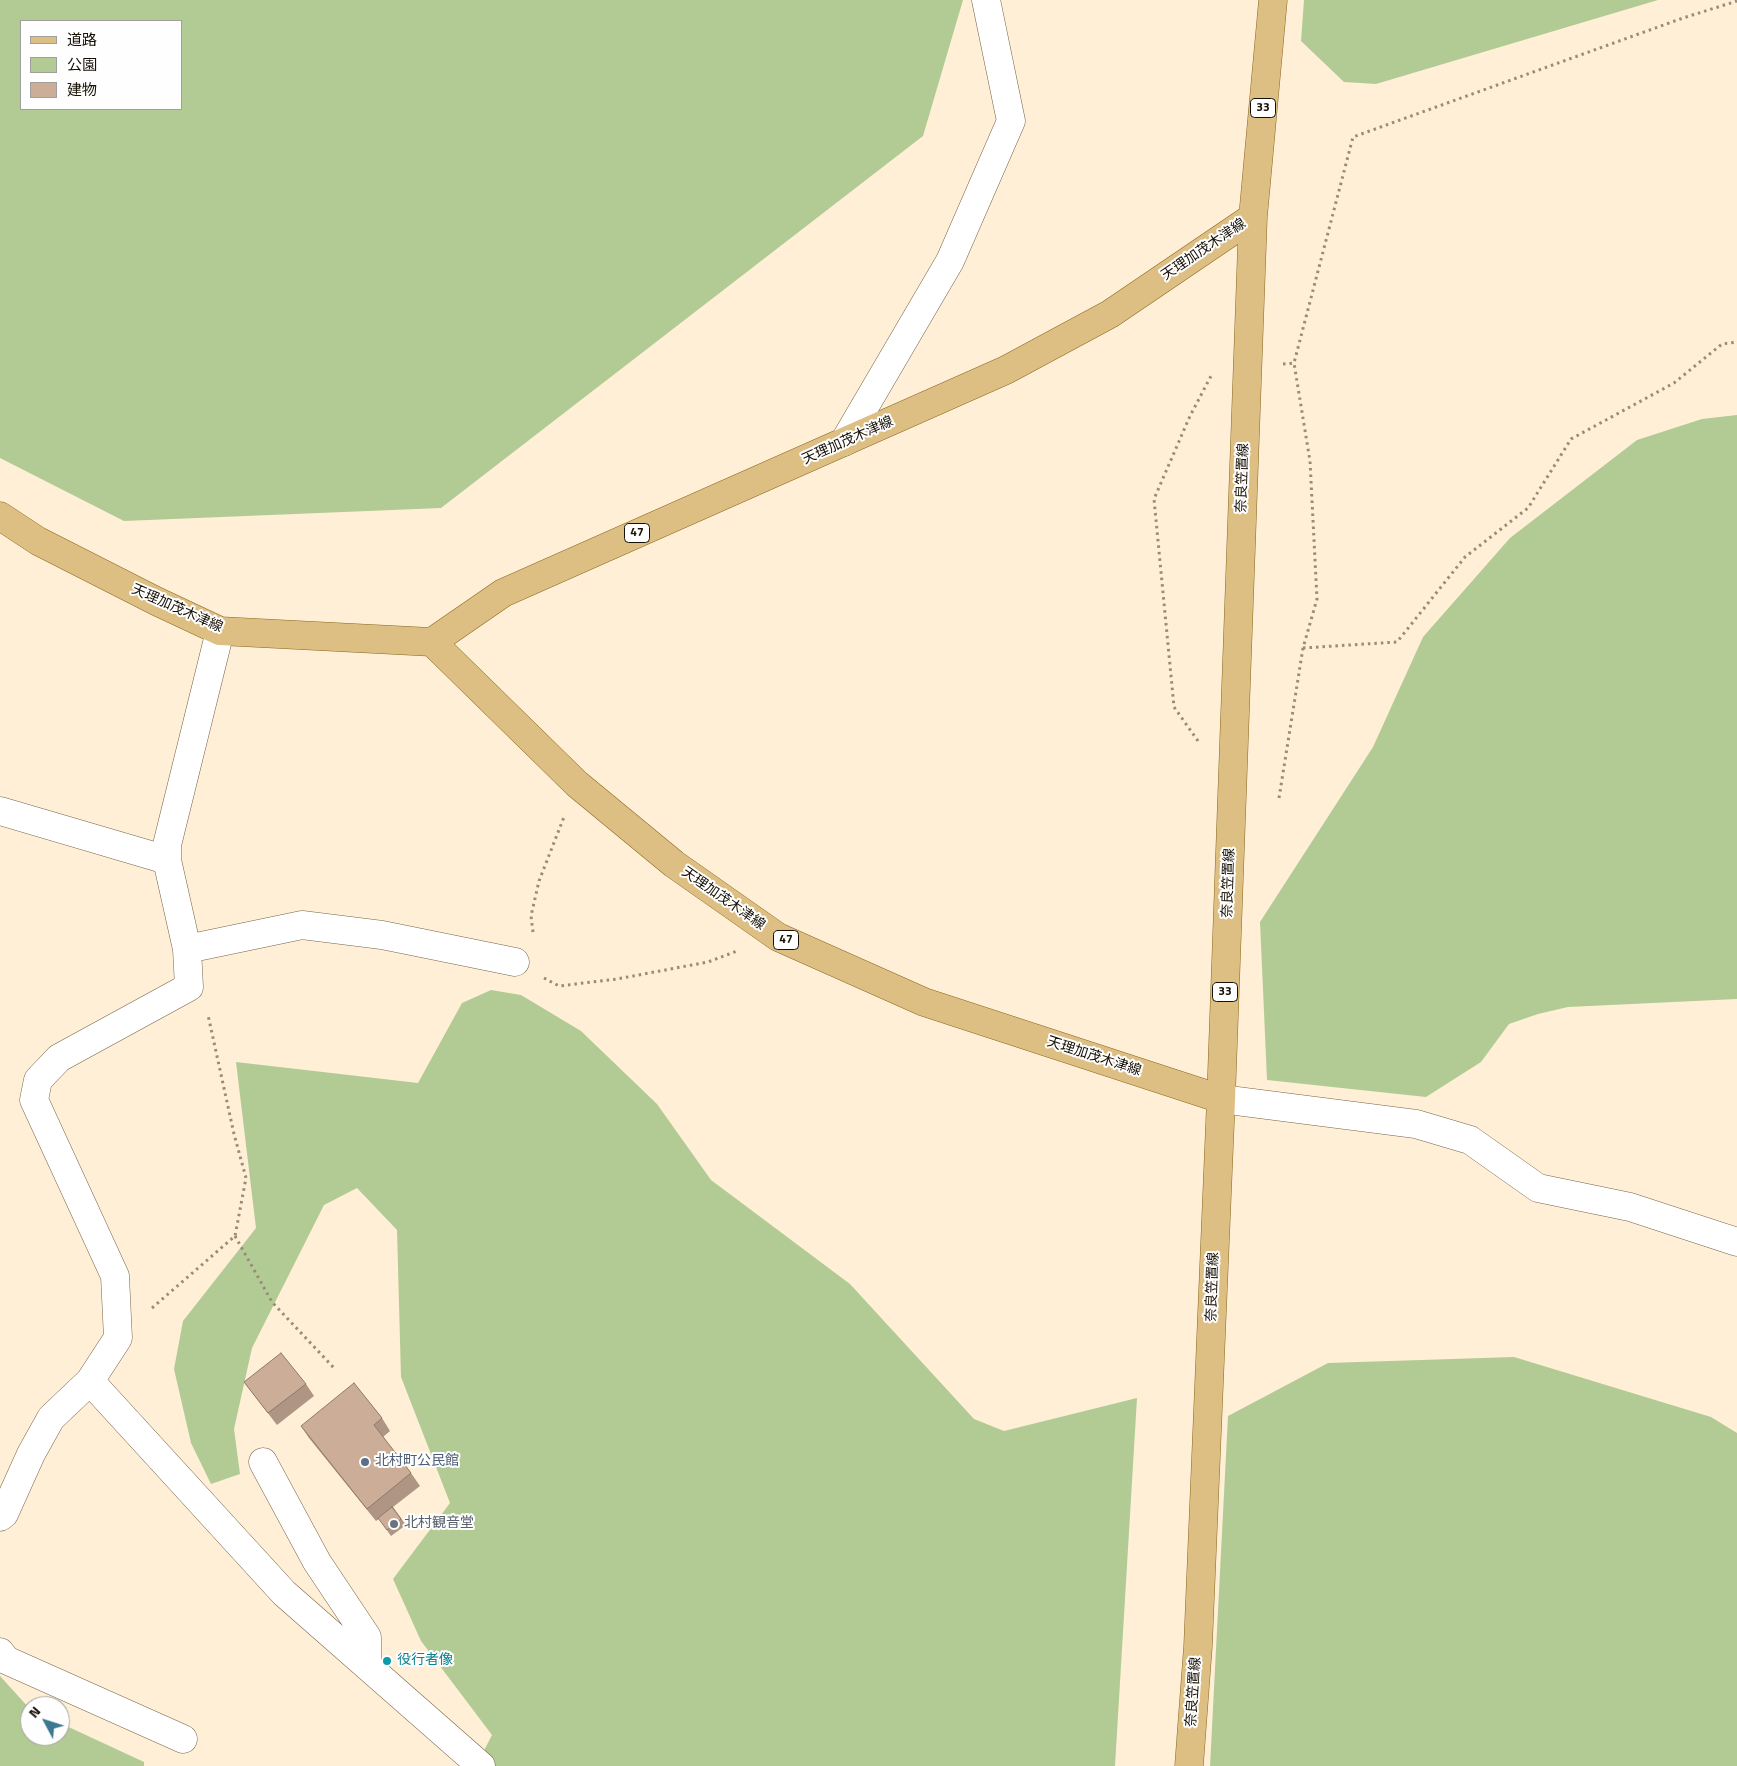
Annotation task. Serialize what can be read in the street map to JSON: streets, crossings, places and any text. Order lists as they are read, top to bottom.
{
  "streets": {
    "main road": [
      "33",
      "天理加茂木津線",
      "奈良笠置線",
      "47"
    ]
  },
  "crossings": [
    ["天理加茂木津線", "奈良笠置線"]
  ],
  "places": ["北村町公民館", "北村観音堂", "役行者像"],
  "legend": ["道路", "公園", "建物"],
  "north": "top left"
}
